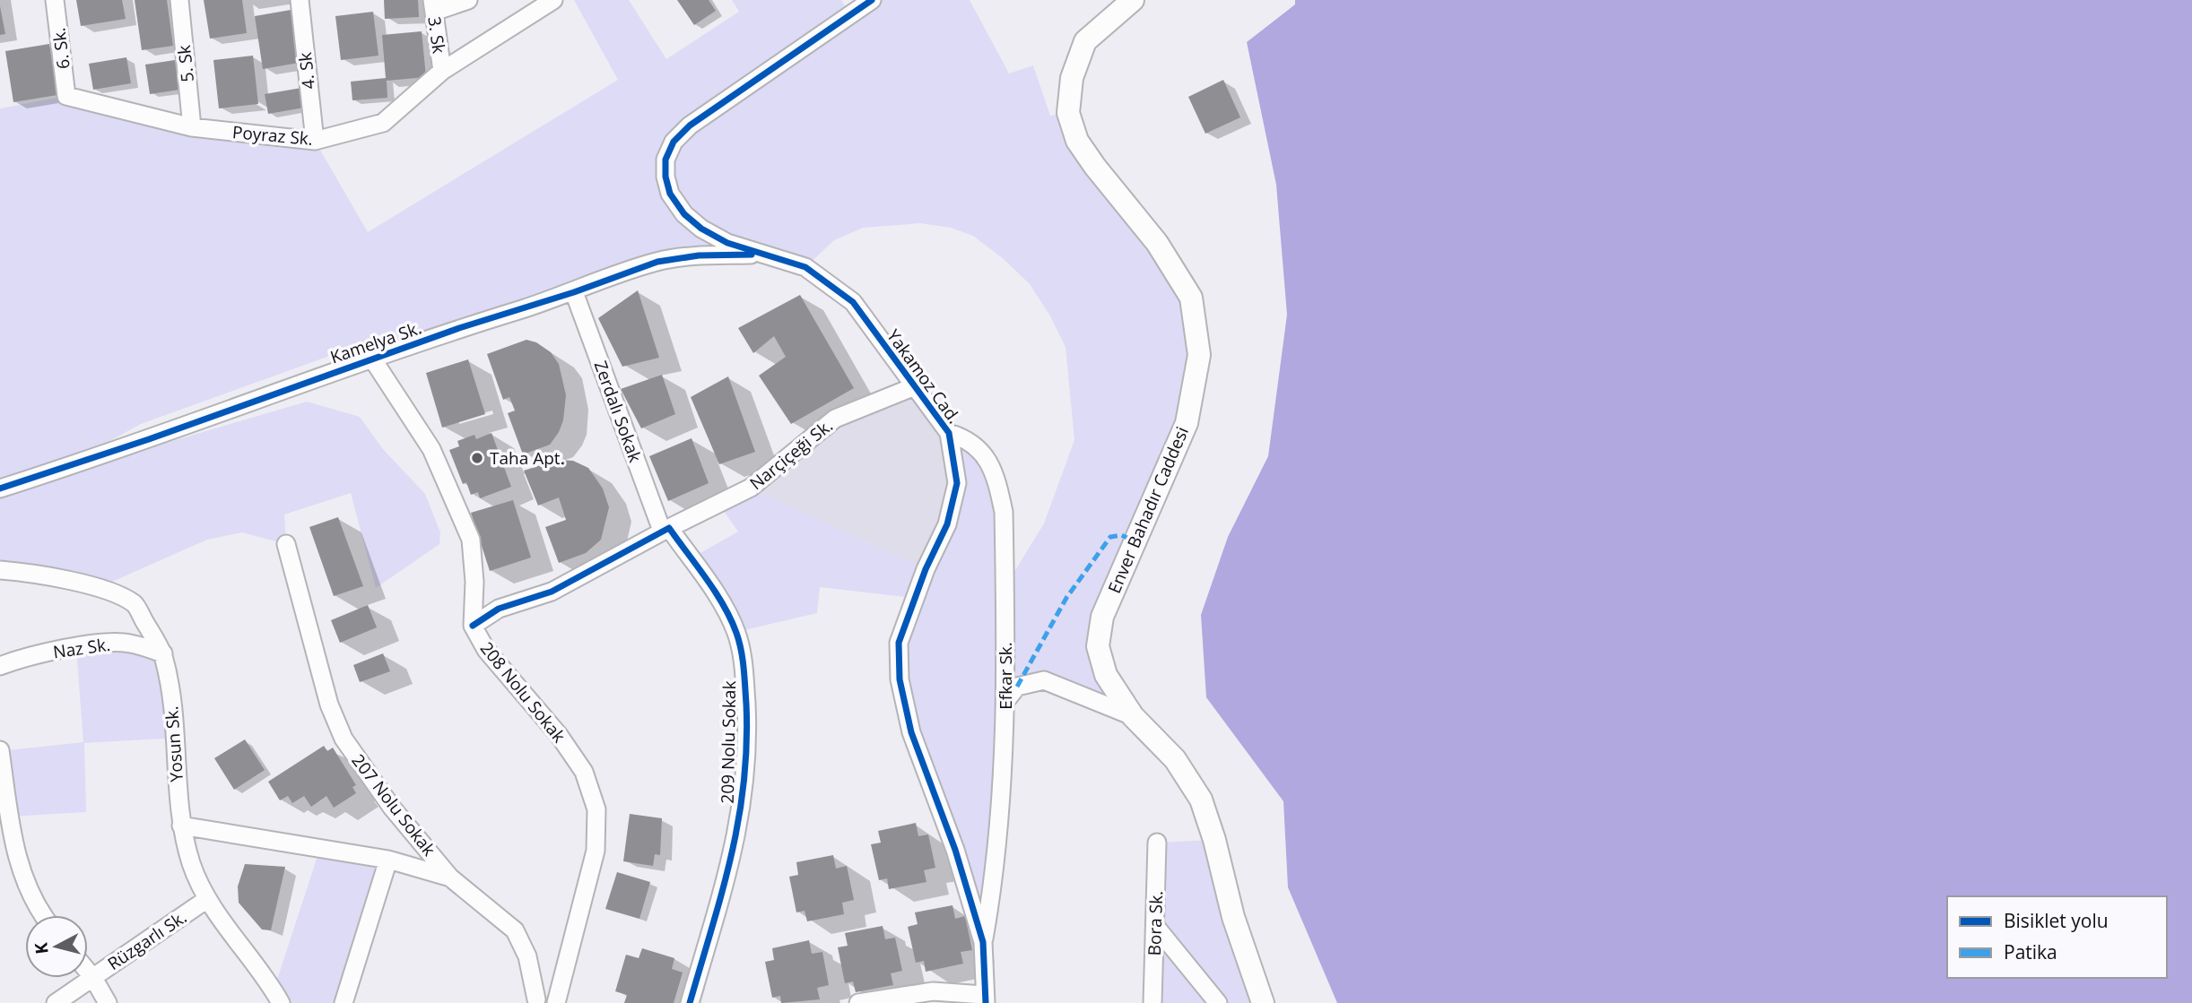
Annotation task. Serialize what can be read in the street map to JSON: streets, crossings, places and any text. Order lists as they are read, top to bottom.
{
  "streets": {
    "main road": ["Enver Bahadır Caddesi"],
    "street": [
      "3. Sk",
      "6. Sk.",
      "5. Sk",
      "4. Sk",
      "Poyraz Sk.",
      "Kamelya Sk.",
      "Yakamoz Cad.",
      "Zerdalı Sokak",
      "Narçiçeği Sk.",
      "Naz Sk.",
      "Efkar Sk.",
      "208 Nolu Sokak",
      "209 Nolu Sokak",
      "Yosun Sk.",
      "207 Nolu Sokak",
      "Bora Sk.",
      "Rüzgarlı Sk."
    ]
  },
  "crossings": [
    ["3. Sk", "Poyraz Sk."],
    ["6. Sk.", "Poyraz Sk."],
    ["5. Sk", "Poyraz Sk."],
    ["4. Sk", "Poyraz Sk."],
    ["Kamelya Sk.", "Yakamoz Cad."],
    ["Kamelya Sk.", "Zerdalı Sokak"],
    ["Kamelya Sk.", "208 Nolu Sokak"],
    ["Yakamoz Cad.", "Narçiçeği Sk."],
    ["Yakamoz Cad.", "Efkar Sk."],
    ["Zerdalı Sokak", "Narçiçeği Sk."],
    ["Zerdalı Sokak", "209 Nolu Sokak"],
    ["Narçiçeği Sk.", "209 Nolu Sokak"],
    ["Naz Sk.", "Yosun Sk."],
    ["Yosun Sk.", "Rüzgarlı Sk."]
  ],
  "places": ["Taha Apt."],
  "legend": ["Bisiklet yolu", "Patika"],
  "north": "left"
}
